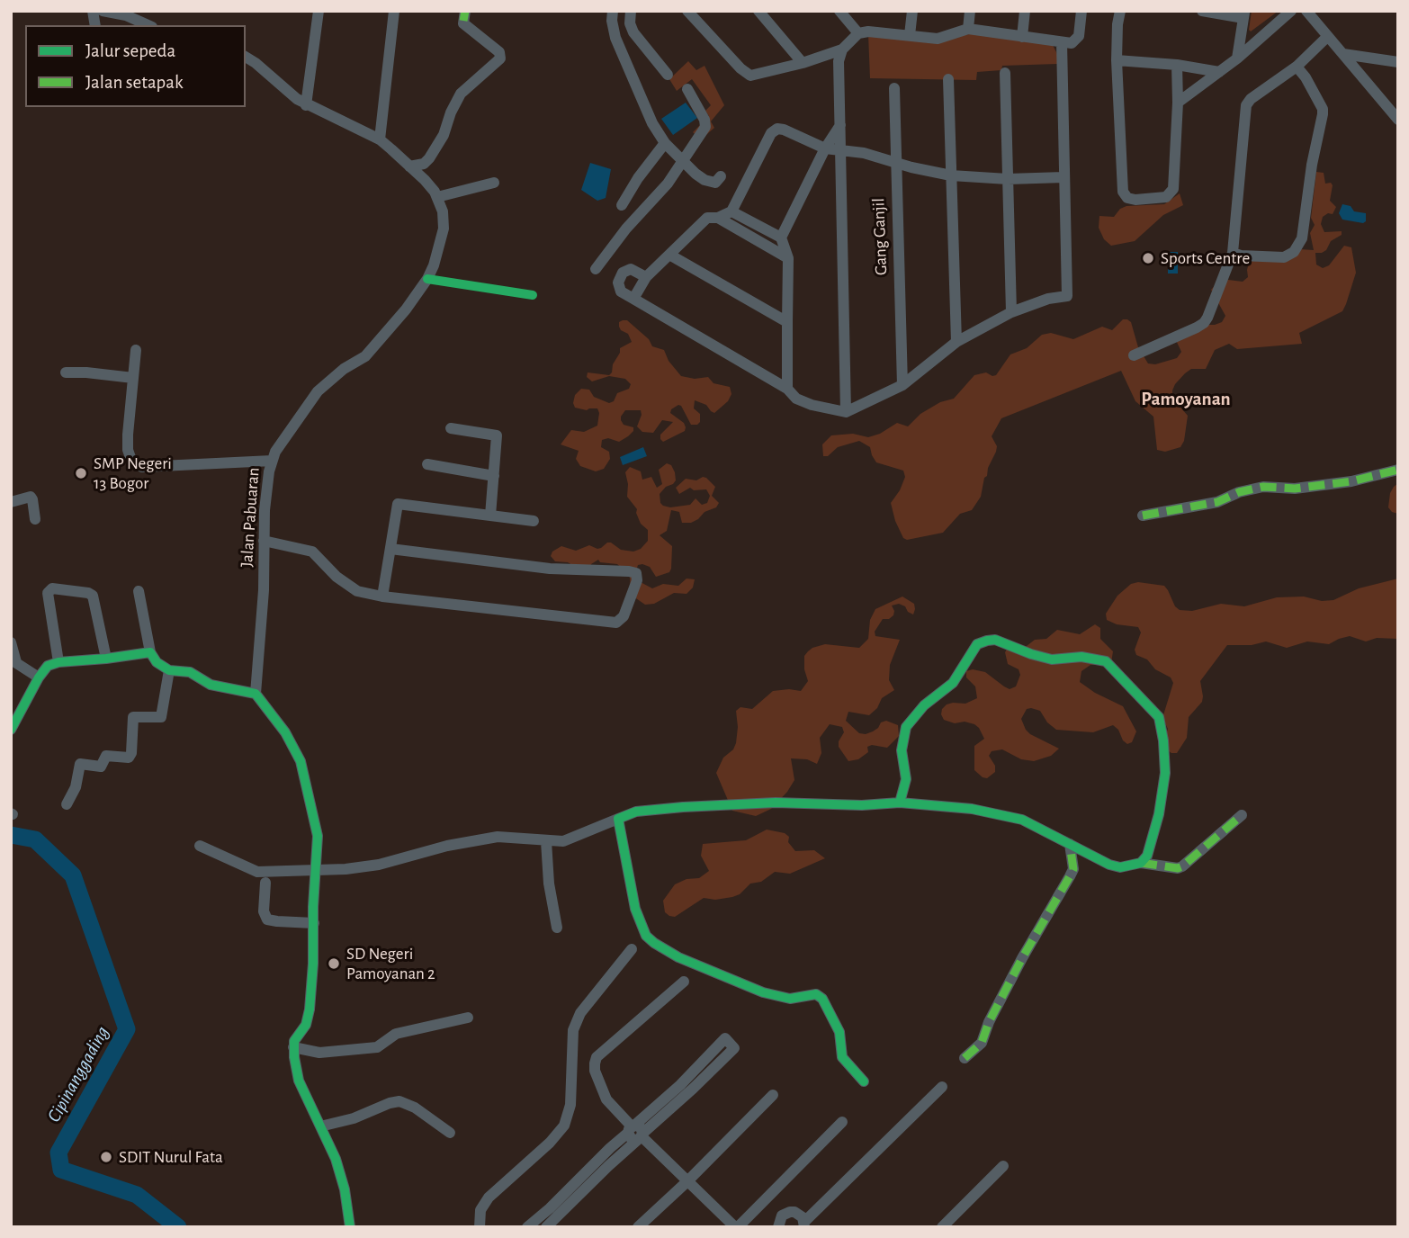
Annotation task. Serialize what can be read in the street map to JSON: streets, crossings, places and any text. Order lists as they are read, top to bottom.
{
  "streets": {
    "street": ["Gang Ganjil", "Jalan Pabuaran"]
  },
  "districts": ["Pamoyanan"],
  "water": ["Cipinanggading"],
  "places": [
    "Sports Centre",
    "SMP Negeri 13 Bogor",
    "SD Negeri Pamoyanan 2",
    "SDIT Nurul Fata"
  ],
  "legend": ["Jalur sepeda", "Jalan setapak"]
}
